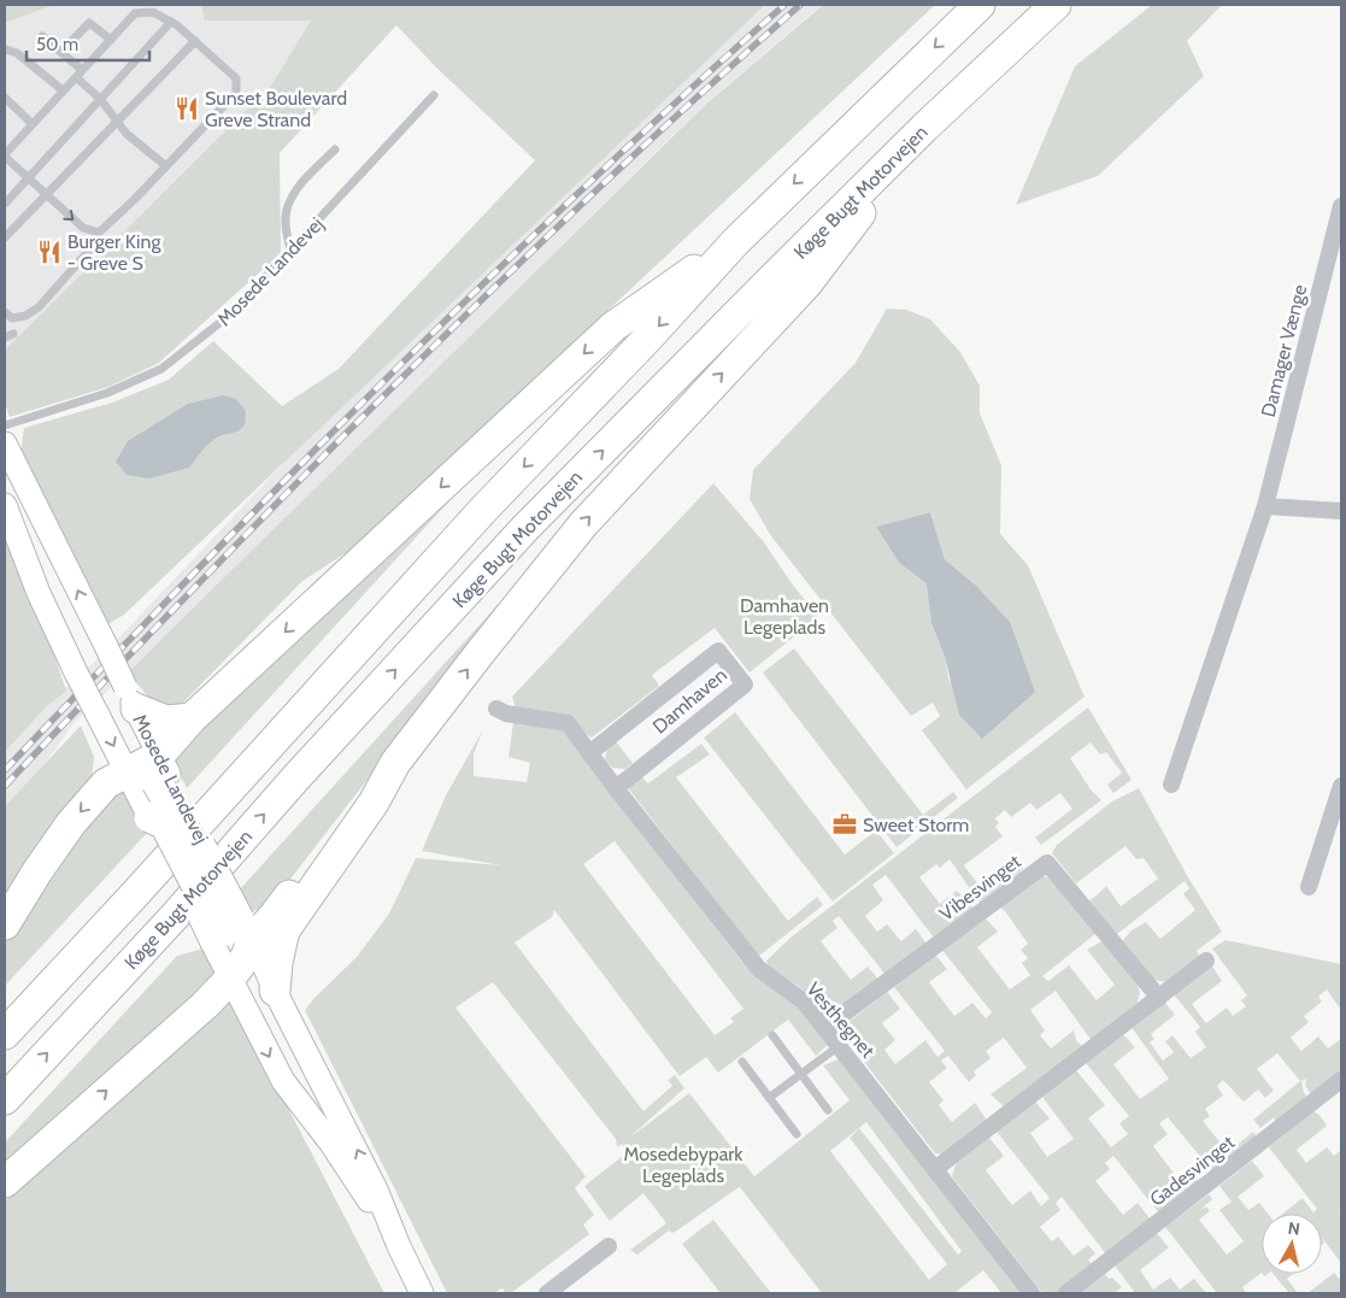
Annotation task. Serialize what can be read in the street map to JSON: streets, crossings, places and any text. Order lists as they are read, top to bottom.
{
  "streets": {
    "highway": ["Køge Bugt Motorvejen"],
    "main road": ["Mosede Landevej"],
    "street": [
      "Damager Vænge",
      "Damhaven",
      "Vibesvinget",
      "Vesthegnet",
      "Gadesvinget"
    ]
  },
  "crossings": [
    ["Damhaven", "Vesthegnet"],
    ["Vibesvinget", "Vesthegnet"]
  ],
  "parks": ["Damhaven Legeplads", "Mosedebypark Legeplads"],
  "places": {
    "restaurant": ["Sunset Boulevard Greve Strand", "Burger King - Greve S"],
    "office": ["Sweet Storm"]
  },
  "scale_bar": "50 m",
  "north": "top"
}
